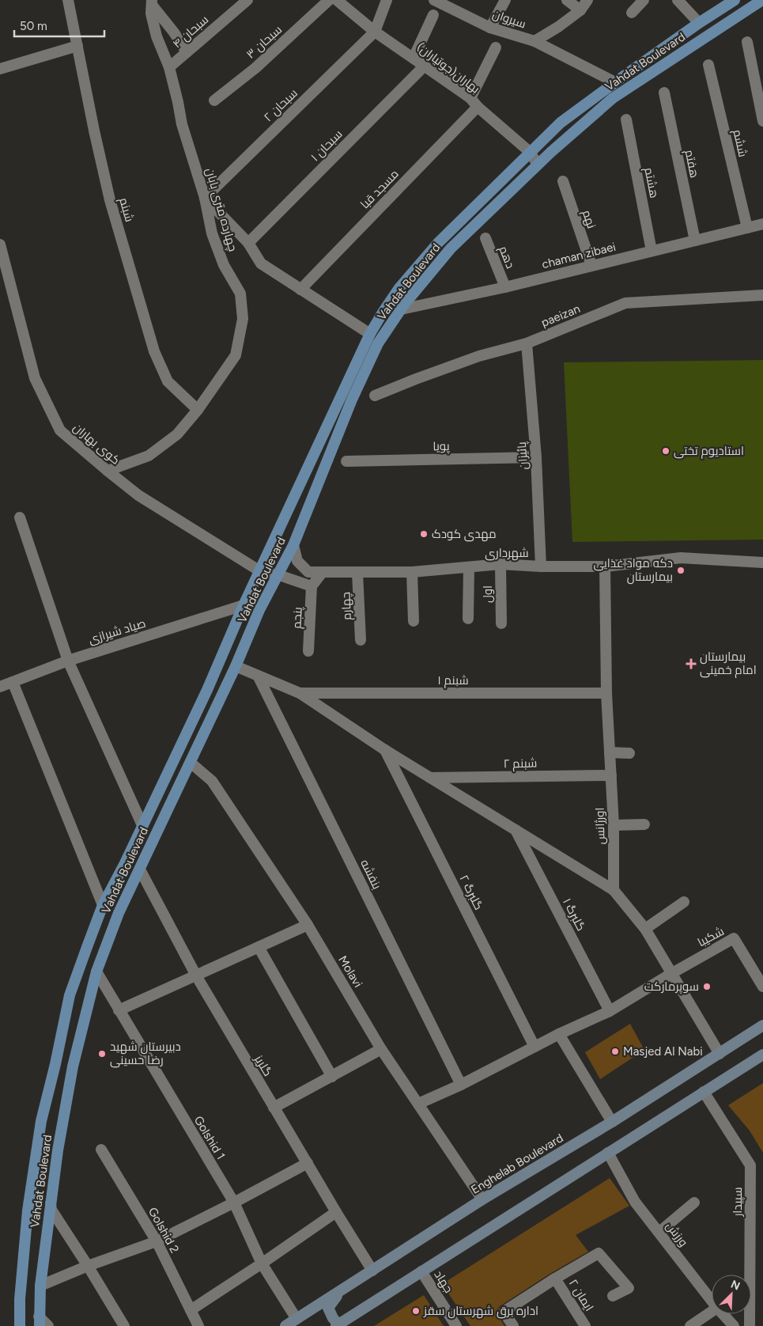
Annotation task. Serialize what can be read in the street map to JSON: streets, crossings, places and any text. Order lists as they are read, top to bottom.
{
  "streets": {
    "main road": ["Vahdat Boulevard", "Enghelab Boulevard"],
    "street": [
      "سیروان",
      "سبحان ۴",
      "سبحان ۳",
      "بهاران(جوتیاران)",
      "سبحان ۲",
      "ششم",
      "سبحان ۱",
      "هفتم",
      "هشتم",
      "مسجد قبا",
      "شبنم",
      "چهارده متری بابان",
      "نهم",
      "chaman zibaei",
      "دهم",
      "paeizan",
      "کوی بهاران",
      "پویا",
      "پائیزان",
      "شهرداری",
      "اول",
      "چهارم",
      "پنجم",
      "صیاد شیرازی",
      "شبنم ۱",
      "شبنم ۲",
      "اورژانس",
      "بنفشه",
      "گلبرگ ۲",
      "گلبرگ ۱",
      "شکیبا",
      "Molavi",
      "گلریز",
      "Golshid 1",
      "سپیدار",
      "Golshid 2",
      "ورزش",
      "جهاد",
      "ایمان ۲"
    ]
  },
  "crossings": [
    ["سیروان", "Vahdat Boulevard"],
    ["سبحان ۴", "چهارده متری بابان"],
    ["Vahdat Boulevard", "بهاران(جوتیاران)"],
    ["Vahdat Boulevard", "chaman zibaei"],
    ["Vahdat Boulevard", "کوی بهاران"],
    ["Vahdat Boulevard", "شهرداری"],
    ["Vahdat Boulevard", "صیاد شیرازی"],
    ["Vahdat Boulevard", "Molavi"],
    ["Vahdat Boulevard", "گلریز"],
    ["Vahdat Boulevard", "Golshid 1"],
    ["بهاران(جوتیاران)", "سبحان ۲"],
    ["بهاران(جوتیاران)", "سبحان ۱"],
    ["بهاران(جوتیاران)", "مسجد قبا"],
    ["سبحان ۲", "چهارده متری بابان"],
    ["ششم", "chaman zibaei"],
    ["هفتم", "chaman zibaei"],
    ["هشتم", "chaman zibaei"],
    ["شبنم", "چهارده متری بابان"],
    ["چهارده متری بابان", "کوی بهاران"],
    ["نهم", "chaman zibaei"],
    ["chaman zibaei", "دهم"],
    ["paeizan", "پائیزان"],
    ["پویا", "پائیزان"],
    ["پائیزان", "شهرداری"],
    ["شهرداری", "اول"],
    ["شهرداری", "چهارم"],
    ["شهرداری", "اورژانس"],
    ["شبنم ۱", "اورژانس"],
    ["شبنم ۲", "اورژانس"],
    ["Molavi", "Enghelab Boulevard"],
    ["گلریز", "Enghelab Boulevard"],
    ["Golshid 1", "Enghelab Boulevard"]
  ],
  "places": {
    "other": [
      "استادیوم تختی",
      "مهدی کودک",
      "دکه مواد غذایی بیمارستان",
      "سوپرمارکت",
      "Masjed Al Nabi",
      "دبیرستان شهید رضا حسینی",
      "اداره برق شهرستان سقز"
    ],
    "health": ["بیمارستان امام خمینی"]
  },
  "scale_bar": "50 m",
  "north": "top right"
}
